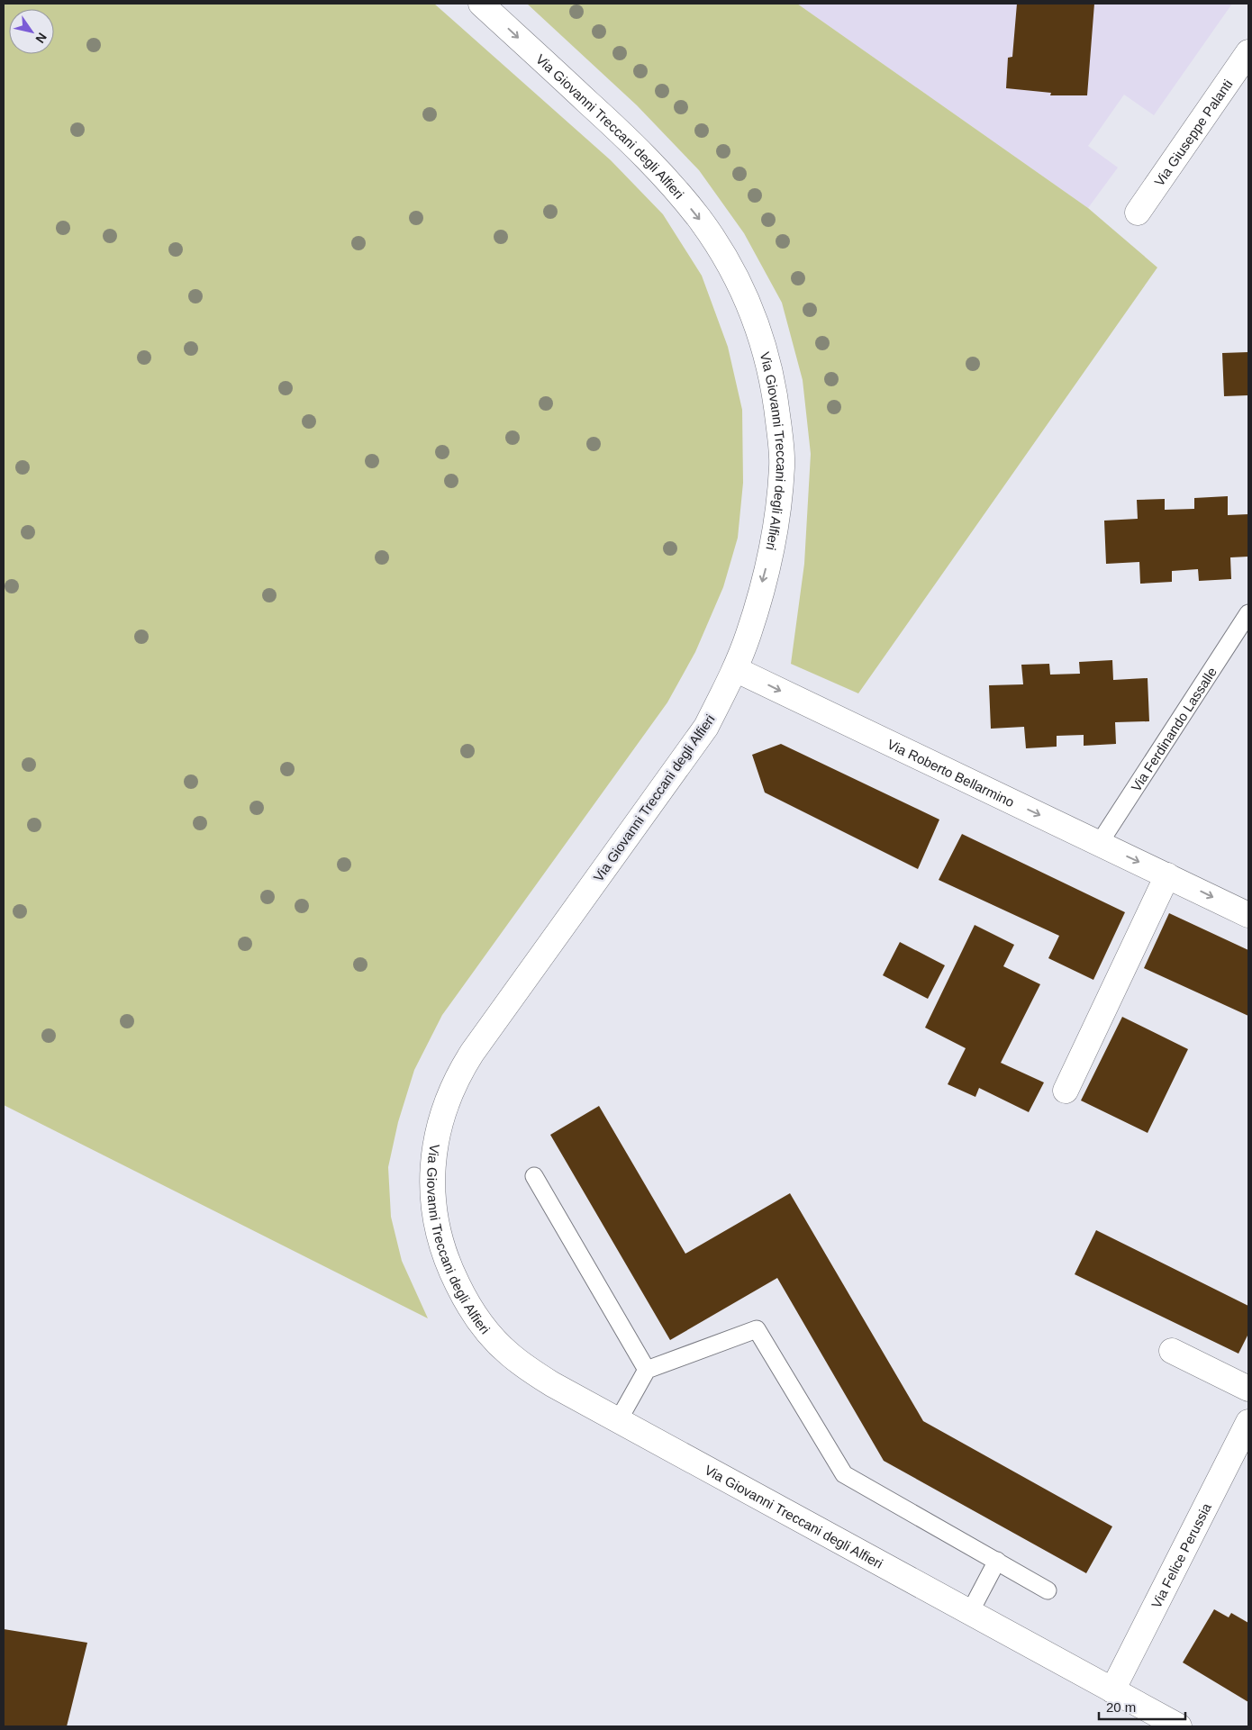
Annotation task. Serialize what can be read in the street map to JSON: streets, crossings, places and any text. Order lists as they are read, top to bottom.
{
  "streets": {
    "street": [
      "Via Giovanni Treccani degli Alfieri",
      "Via Giuseppe Palanti",
      "Via Roberto Bellarmino",
      "Via Felice Perussia"
    ],
    "lane": ["Via Ferdinando Lassalle"]
  },
  "crossings": [
    ["Via Giovanni Treccani degli Alfieri", "Via Roberto Bellarmino"],
    ["Via Giovanni Treccani degli Alfieri", "Via Felice Perussia"],
    ["Via Ferdinando Lassalle", "Via Roberto Bellarmino"]
  ],
  "one_way": ["Via Roberto Bellarmino"],
  "scale_bar": "20 m",
  "north": "bottom right"
}
